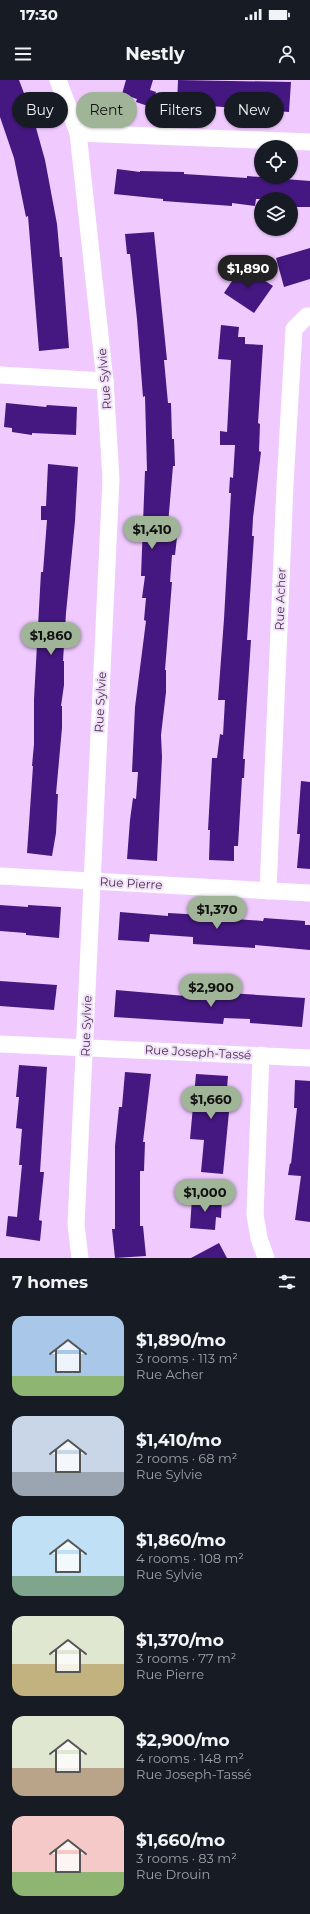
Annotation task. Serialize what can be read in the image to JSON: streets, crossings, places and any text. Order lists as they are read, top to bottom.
{
  "streets": {
    "street": [
      "Rue Sylvie",
      "Rue Acher",
      "Rue Pierre",
      "Rue Joseph-Tassé"
    ]
  },
  "crossings": [
    ["Rue Sylvie", "Rue Pierre"],
    ["Rue Sylvie", "Rue Joseph-Tassé"],
    ["Rue Acher", "Rue Pierre"]
  ],
  "page": {
    "status": "17:30",
    "header": "Nestly",
    "chip": [
      "Buy",
      "Rent",
      "Filters",
      "New"
    ],
    "price": [
      "$1,890",
      "$1,410",
      "$1,860",
      "$1,370",
      "$2,900",
      "$1,660",
      "$1,000"
    ],
    "heading": "7 homes",
    "list": [
      {
        "name": "$1,890/mo",
        "note": "3 rooms · 113 m² · Rue Acher"
      },
      {
        "name": "$1,410/mo",
        "note": "2 rooms · 68 m² · Rue Sylvie"
      },
      {
        "name": "$1,860/mo",
        "note": "4 rooms · 108 m² · Rue Sylvie"
      },
      {
        "name": "$1,370/mo",
        "note": "3 rooms · 77 m² · Rue Pierre"
      },
      {
        "name": "$2,900/mo",
        "note": "4 rooms · 148 m² · Rue Joseph-Tassé"
      },
      {
        "name": "$1,660/mo",
        "note": "3 rooms · 83 m² · Rue Drouin"
      }
    ]
  }
}
